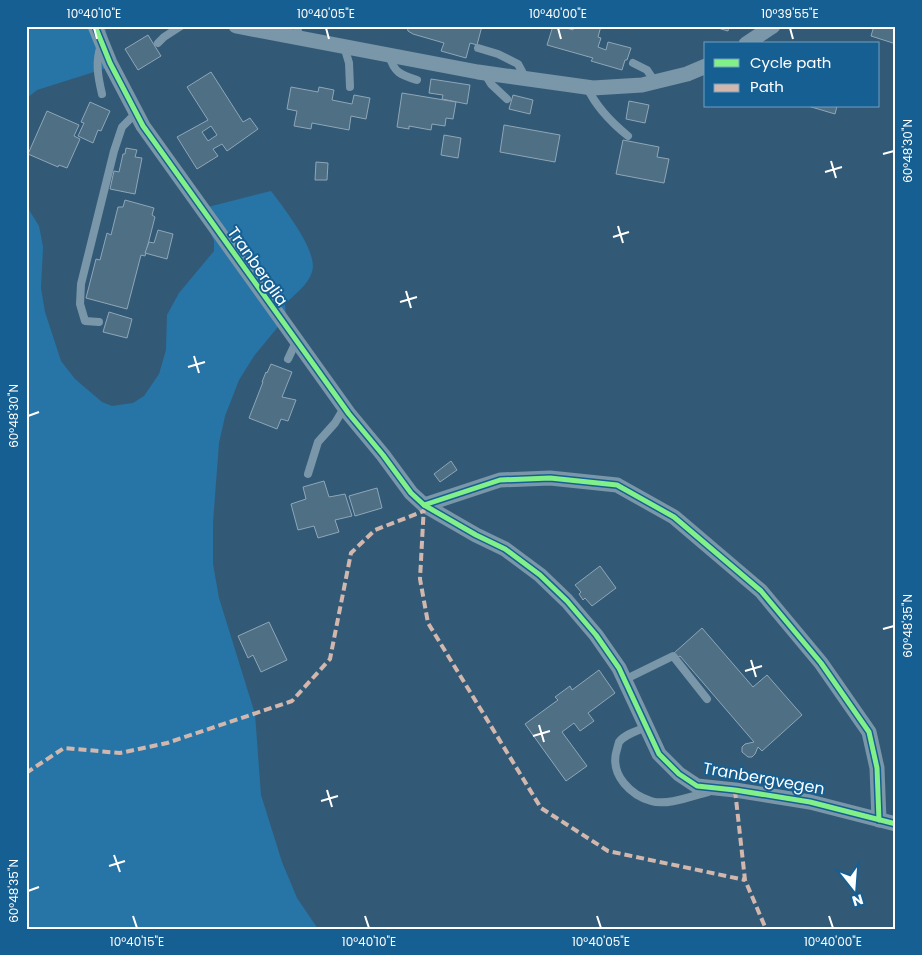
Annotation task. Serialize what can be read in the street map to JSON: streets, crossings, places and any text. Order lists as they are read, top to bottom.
{
  "streets": {
    "street": ["Tranberglia", "Tranbergvegen"]
  },
  "crossings": [
    ["Tranberglia", "Tranbergvegen"]
  ],
  "legend": ["Cycle path", "Path"],
  "north": "bottom",
  "coordinates": [
    "10°40'10\"E",
    "10°40'05\"E",
    "10°40'00\"E",
    "10°39'55\"E",
    "60°48'30\"N",
    "60°48'35\"N",
    "10°40'15\"E"
  ]
}
